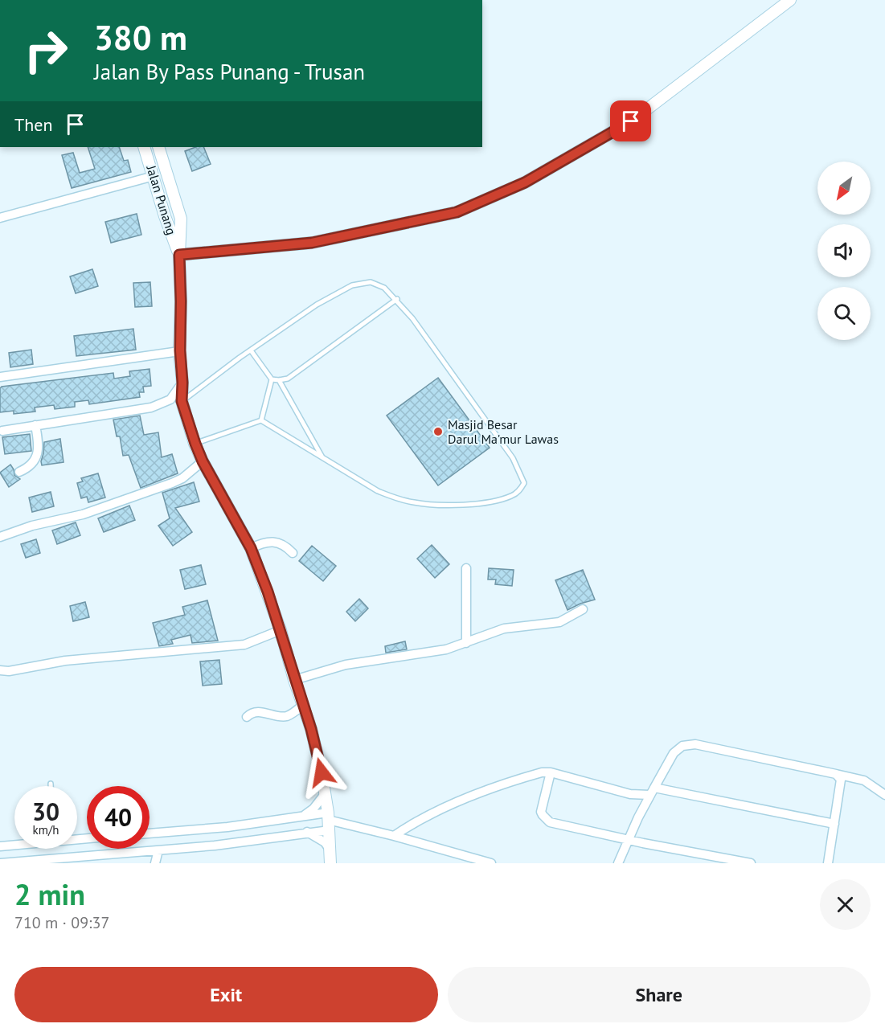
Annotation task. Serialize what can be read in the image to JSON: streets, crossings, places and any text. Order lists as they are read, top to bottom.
{
  "streets": {
    "street": ["Jalan Punang"]
  },
  "places": ["Masjid Besar Darul Ma'mur Lawas"],
  "north": "bottom left",
  "page": {
    "turn": ["380 m", "Jalan By Pass Punang - Trusan"],
    "then": "Then",
    "speed": "30 km/h",
    "limit": "40",
    "heading": ["2 min", "710 m · 09:37"],
    "buttons": ["Exit", "Share"]
  }
}
